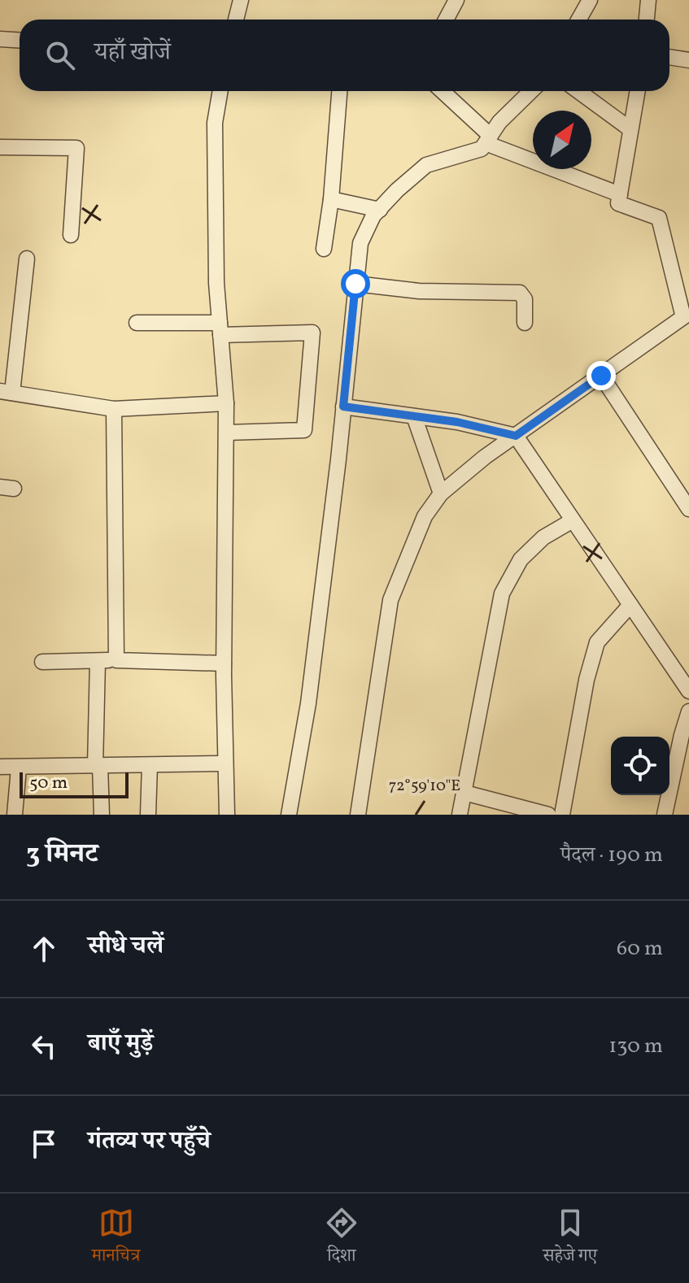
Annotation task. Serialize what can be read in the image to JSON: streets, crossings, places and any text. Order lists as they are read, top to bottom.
{
  "scale_bar": "50 m",
  "north": "top right",
  "page": {
    "search": "यहाँ खोजें",
    "scale": "50 m",
    "heading": ["3 मिनट", "पैदल · 190 m"],
    "list": [
      ["सीधे चलें", "60 m"],
      ["बाएँ मुड़ें", "130 m"],
      "गंतव्य पर पहुँचे"
    ],
    "nav": ["मानचित्र", "दिशा", "सहेजे गए"]
  },
  "coordinates": ["72°59'10\"E"]
}
